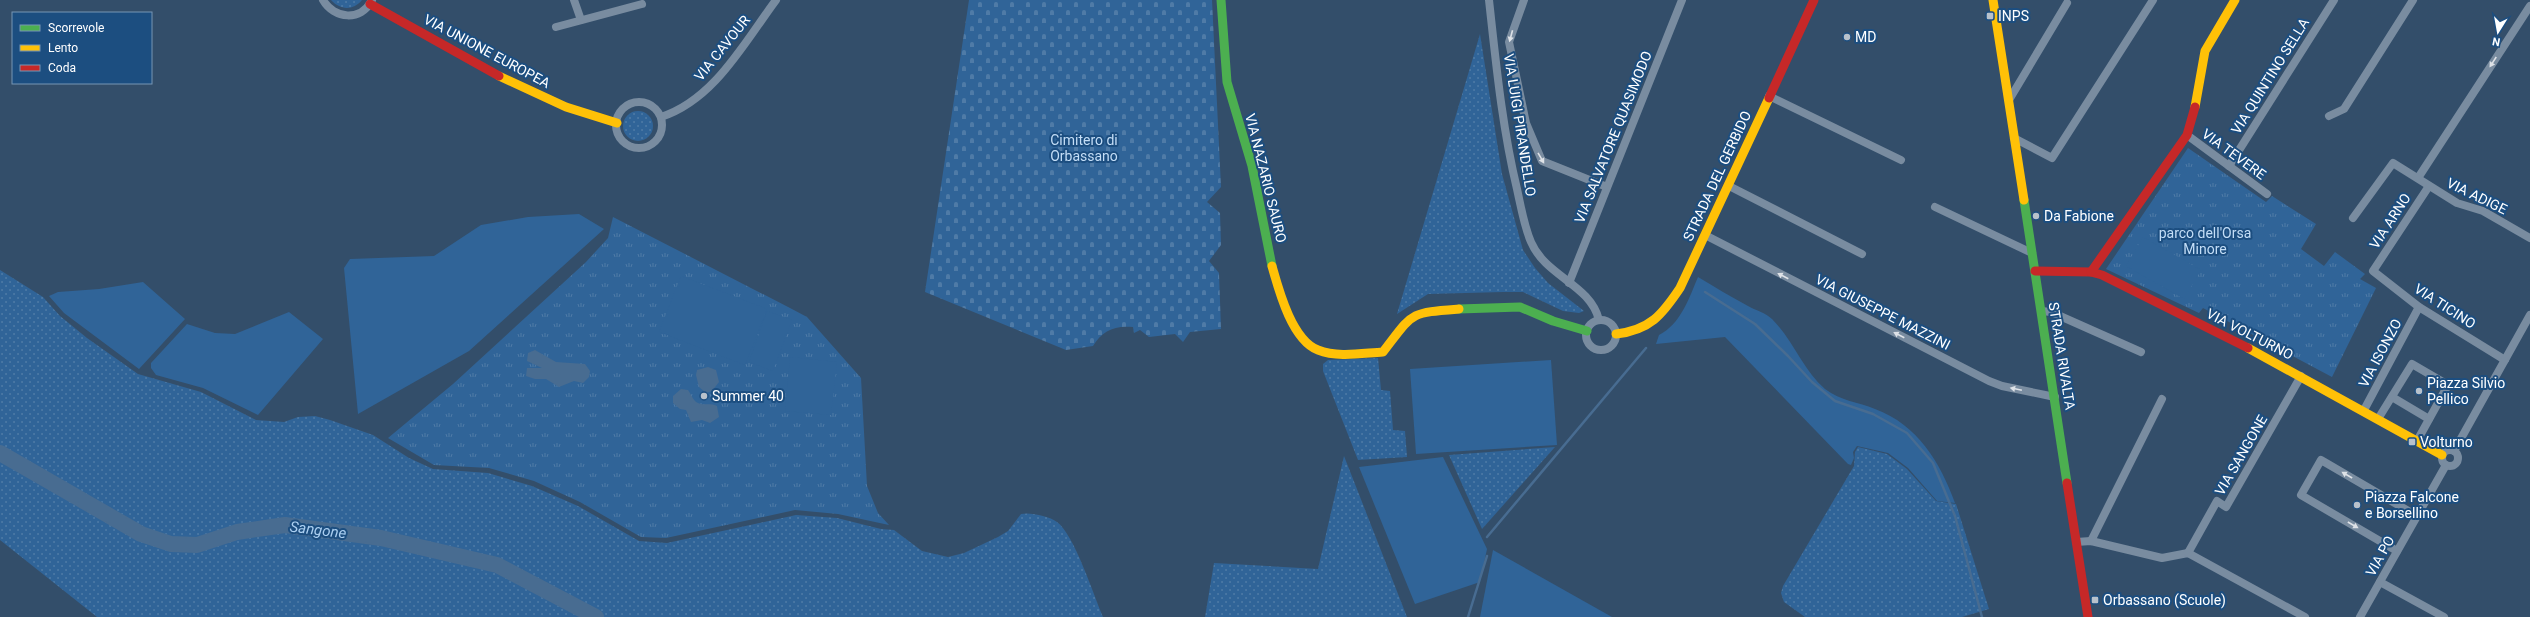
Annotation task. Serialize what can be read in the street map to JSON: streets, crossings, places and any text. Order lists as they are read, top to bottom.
{
  "streets": {
    "street": [
      "VIA CAVOUR",
      "VIA UNIONE EUROPEA",
      "VIA QUINTINO SELLA",
      "VIA LUIGI PIRANDELLO",
      "VIA SALVATORE QUASIMODO",
      "VIA TEVERE",
      "STRADA DEL GERBIDO",
      "VIA NAZARIO SAURO",
      "VIA ADIGE",
      "VIA ARNO",
      "VIA TICINO",
      "VIA GIUSEPPE MAZZINI",
      "VIA VOLTURNO",
      "VIA ISONZO",
      "STRADA RIVALTA",
      "VIA SANGONE",
      "VIA PO"
    ]
  },
  "crossings": [
    ["VIA CAVOUR", "VIA UNIONE EUROPEA"],
    ["VIA QUINTINO SELLA", "VIA TEVERE"],
    ["VIA LUIGI PIRANDELLO", "VIA SALVATORE QUASIMODO"],
    ["VIA LUIGI PIRANDELLO", "STRADA DEL GERBIDO"],
    ["VIA LUIGI PIRANDELLO", "VIA NAZARIO SAURO"],
    ["STRADA DEL GERBIDO", "VIA NAZARIO SAURO"],
    ["STRADA DEL GERBIDO", "VIA GIUSEPPE MAZZINI"],
    ["VIA ADIGE", "VIA ARNO"],
    ["VIA ARNO", "VIA TICINO"],
    ["VIA TICINO", "VIA ISONZO"],
    ["VIA TICINO", "VIA PO"],
    ["VIA GIUSEPPE MAZZINI", "STRADA RIVALTA"],
    ["VIA VOLTURNO", "VIA ISONZO"],
    ["VIA VOLTURNO", "STRADA RIVALTA"],
    ["VIA VOLTURNO", "VIA SANGONE"],
    ["VIA VOLTURNO", "VIA PO"]
  ],
  "water": ["Sangone"],
  "parks": ["Cimitero di Orbassano", "parco dell'Orsa Minore"],
  "places": {
    "transit": ["INPS", "Volturno", "Orbassano (Scuole)"],
    "other": [
      "MD",
      "Da Fabione",
      "Piazza Silvio Pellico",
      "Summer 40",
      "Piazza Falcone e Borsellino"
    ]
  },
  "legend": ["Scorrevole", "Lento", "Coda"],
  "north": "bottom"
}
